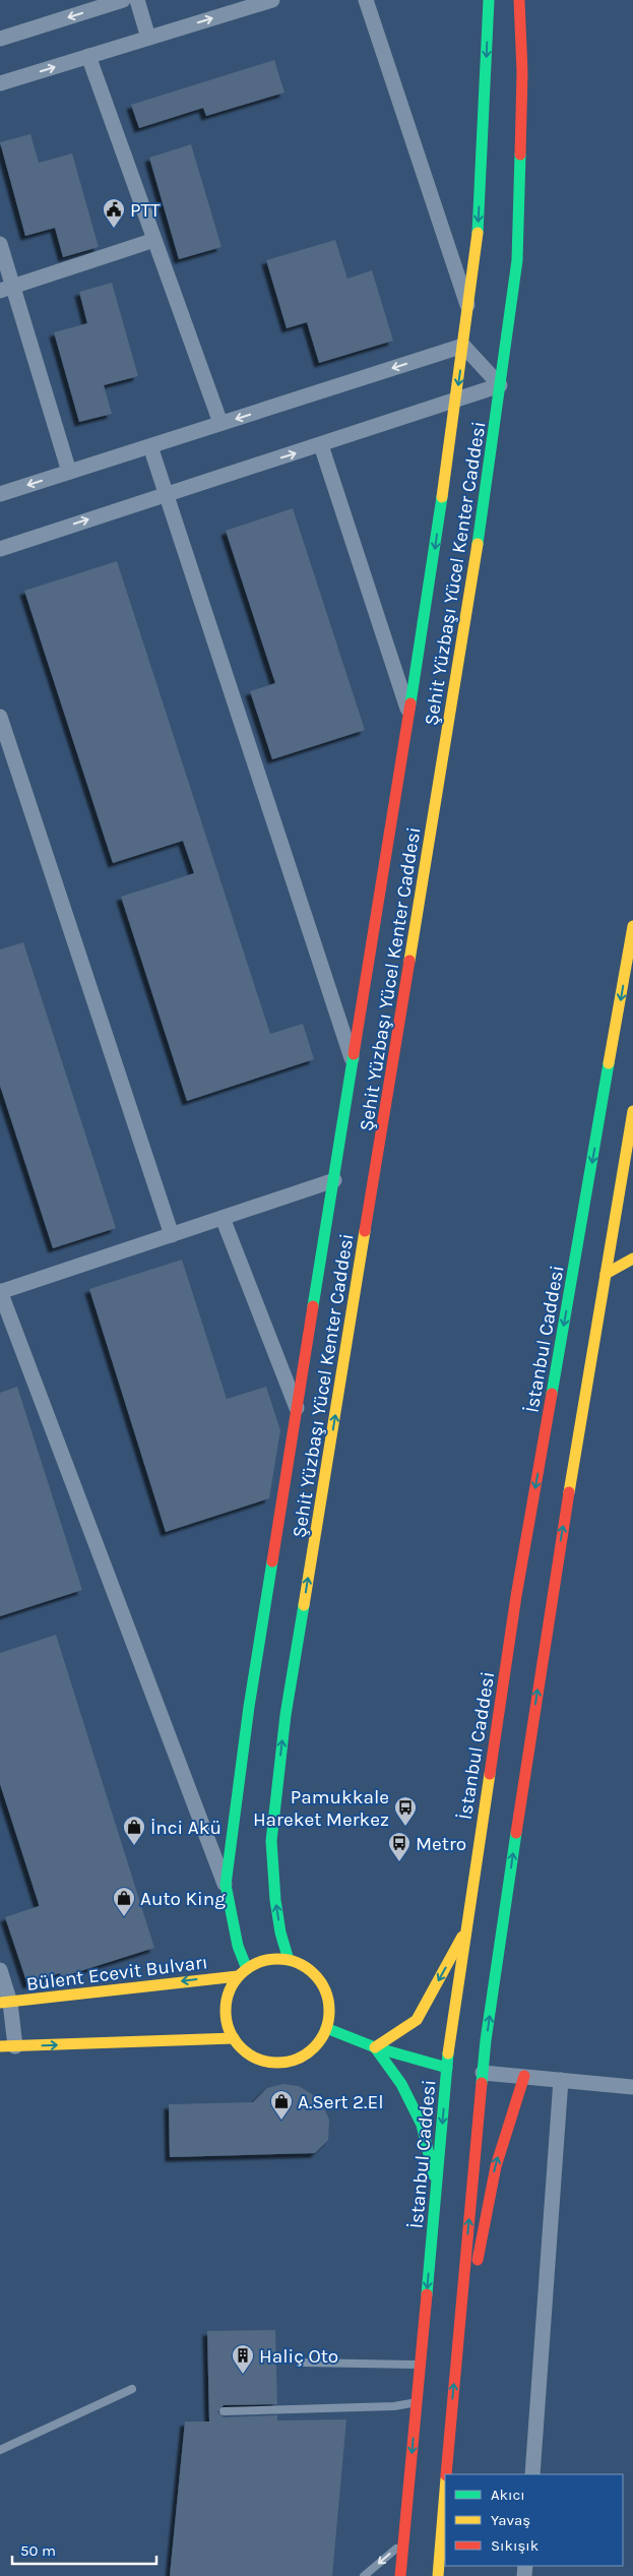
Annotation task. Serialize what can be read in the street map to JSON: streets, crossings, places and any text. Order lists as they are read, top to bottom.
{
  "streets": {
    "main road": ["Şehit Yüzbaşı Yücel Kenter Caddesi", "İstanbul Caddesi", "Bülent Ecevit Bulvarı"]
  },
  "crossings": [
    ["Şehit Yüzbaşı Yücel Kenter Caddesi", "Bülent Ecevit Bulvarı"]
  ],
  "places": {
    "public building": ["PTT"],
    "bus stop": ["Pamukkale Hareket Merkez", "Metro"],
    "shop": ["İnci Akü", "Auto King", "A.Sert 2.El"],
    "building": ["Haliç Oto"]
  },
  "legend": ["Akıcı", "Yavaş", "Sıkışık"],
  "scale_bar": "50 m"
}
